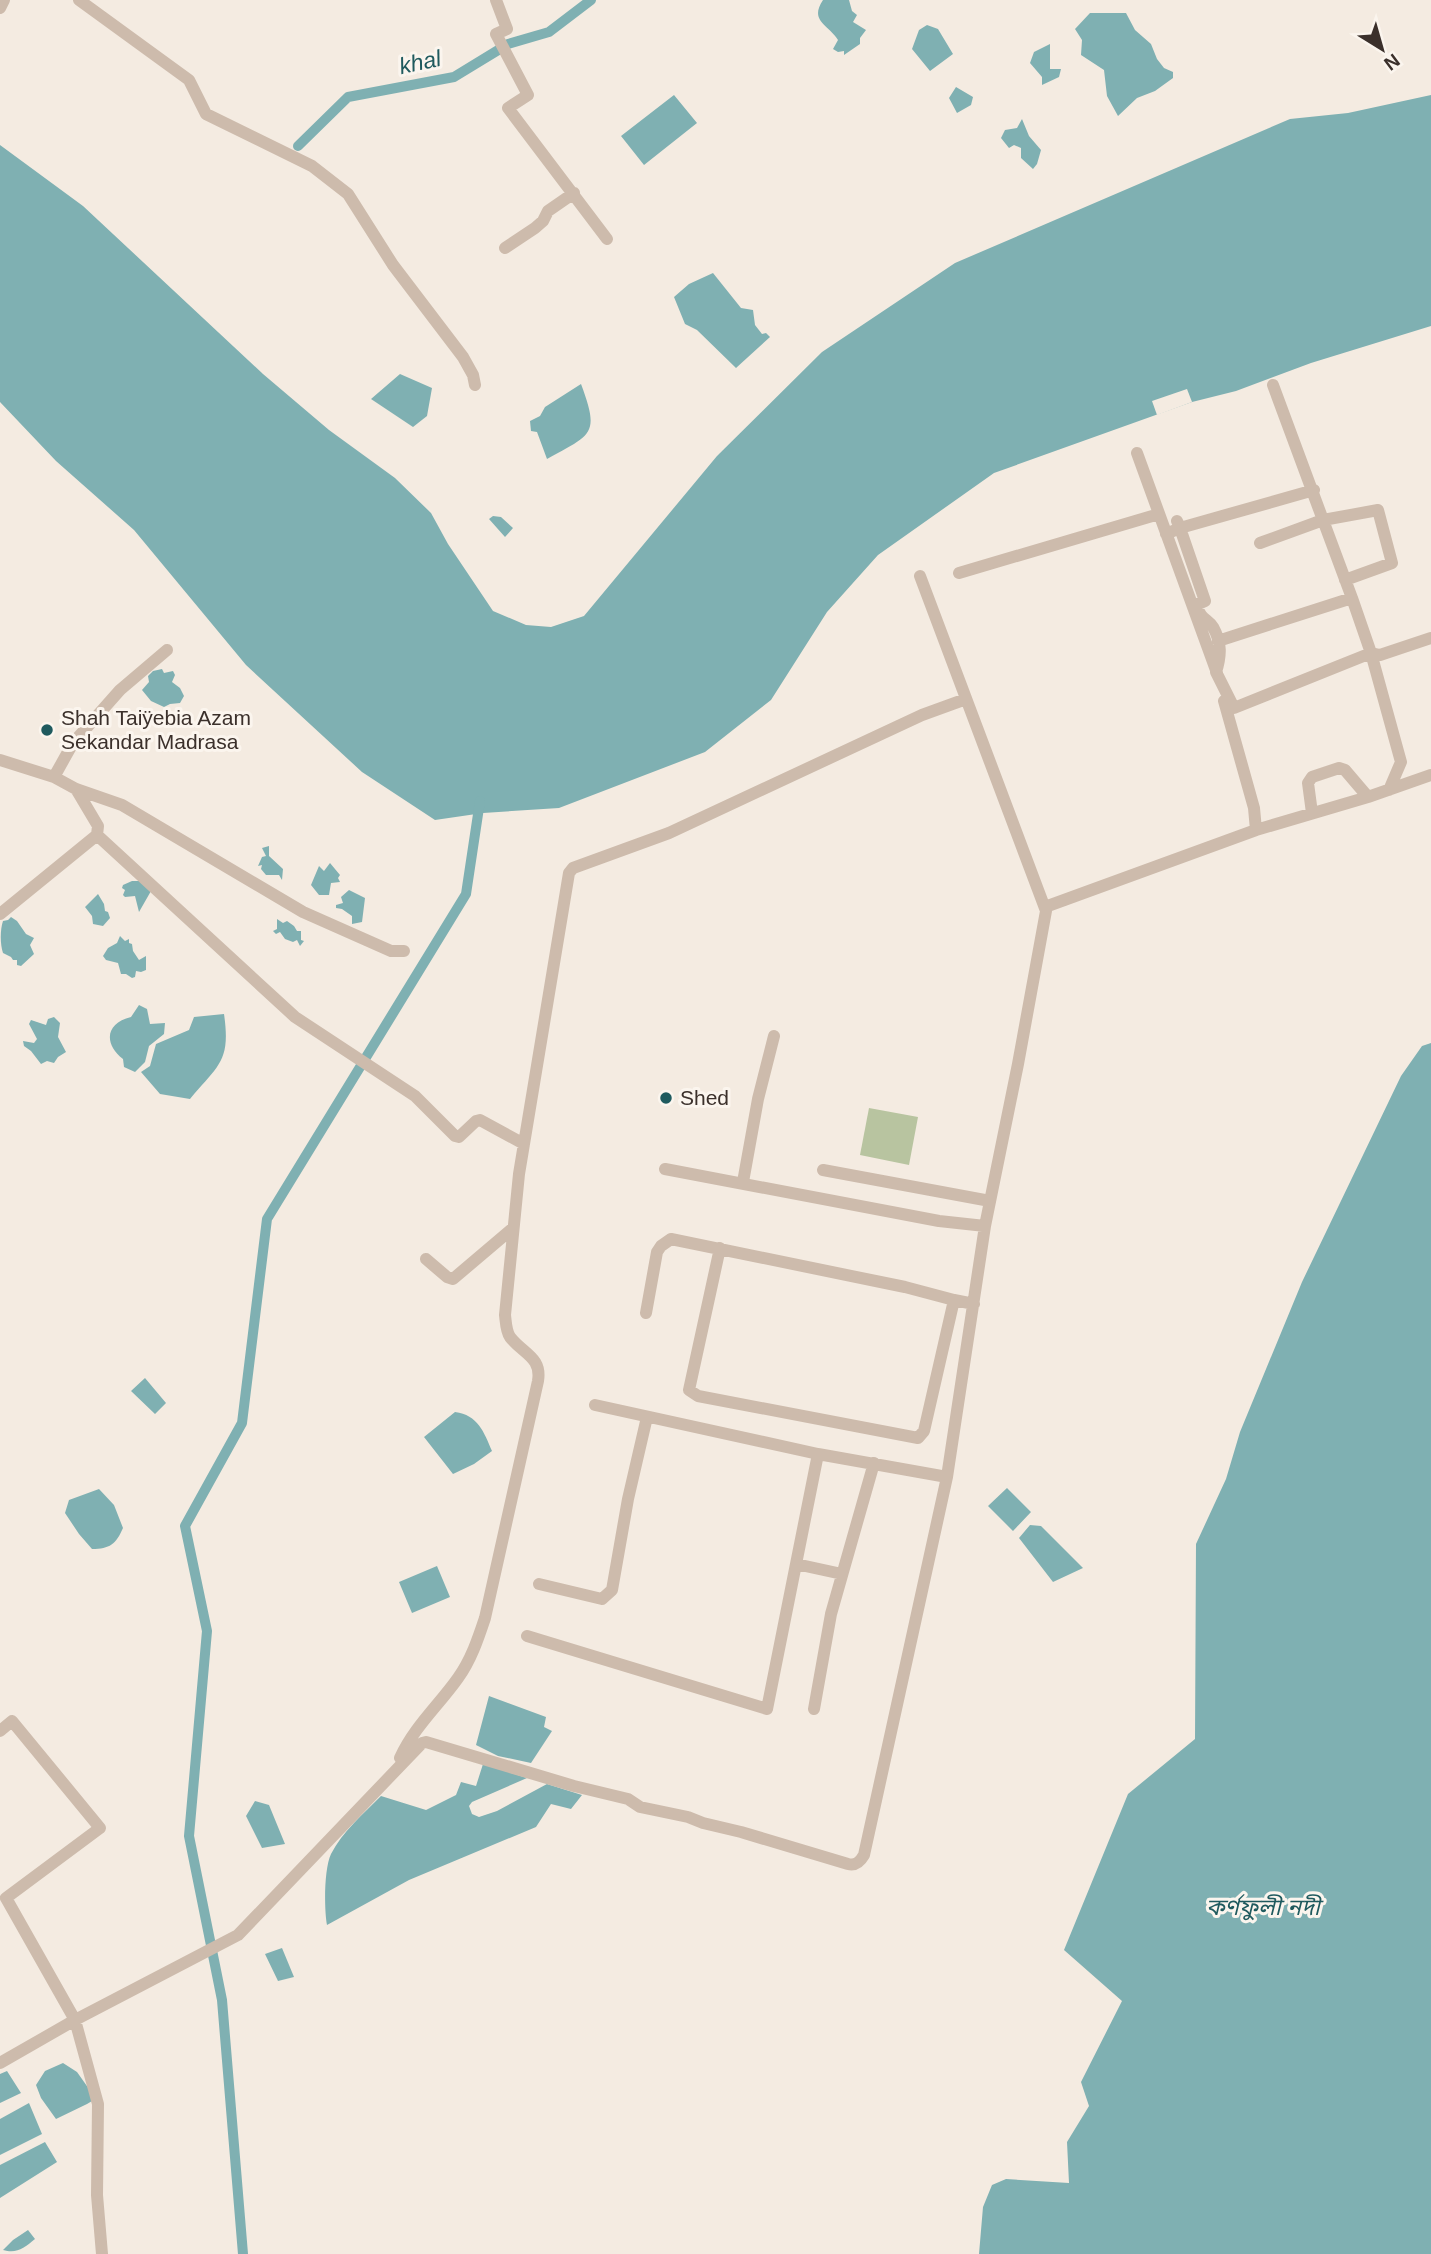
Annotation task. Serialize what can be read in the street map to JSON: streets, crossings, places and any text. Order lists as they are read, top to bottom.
{
  "water": ["khal", "কর্ণফুলী নদী"],
  "places": ["Shah Taiÿebia Azam Sekandar Madrasa", "Shed"],
  "north": "bottom right"
}
